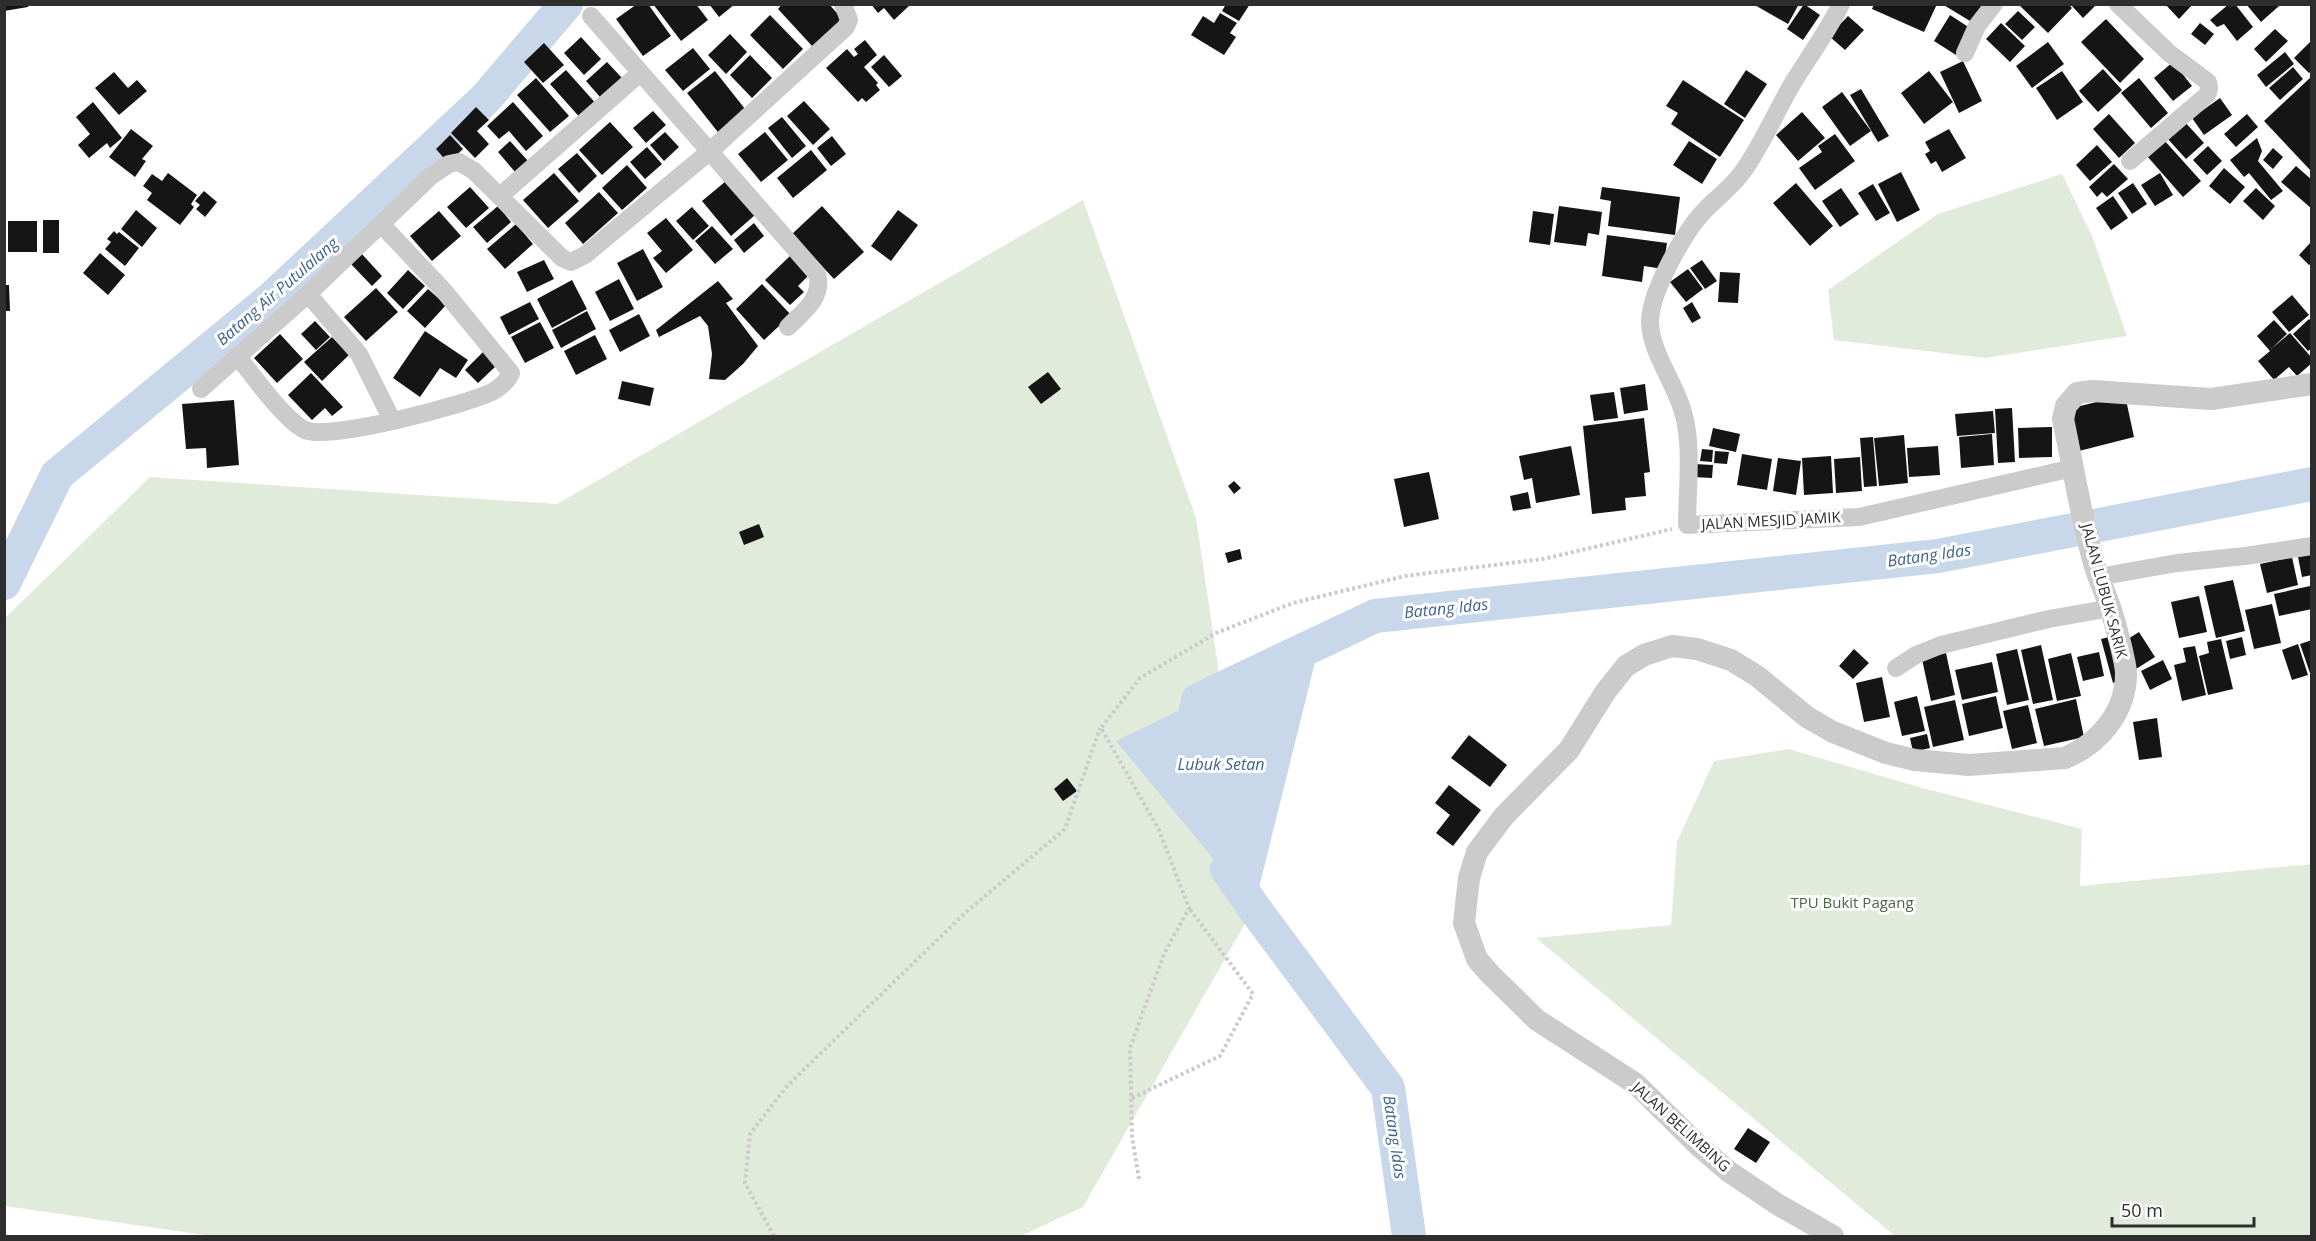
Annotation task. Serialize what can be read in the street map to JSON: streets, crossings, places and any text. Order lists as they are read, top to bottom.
{
  "streets": {
    "street": ["JALAN MESJID JAMIK", "JALAN LUBUK SARIK", "JALAN BELIMBING"]
  },
  "crossings": [
    ["JALAN MESJID JAMIK", "JALAN LUBUK SARIK"],
    ["JALAN LUBUK SARIK", "JALAN BELIMBING"]
  ],
  "water": ["Batang Air Putulalang", "Batang Idas", "Lubuk Setan"],
  "parks": ["TPU Bukit Pagang"],
  "scale_bar": "50 m"
}
